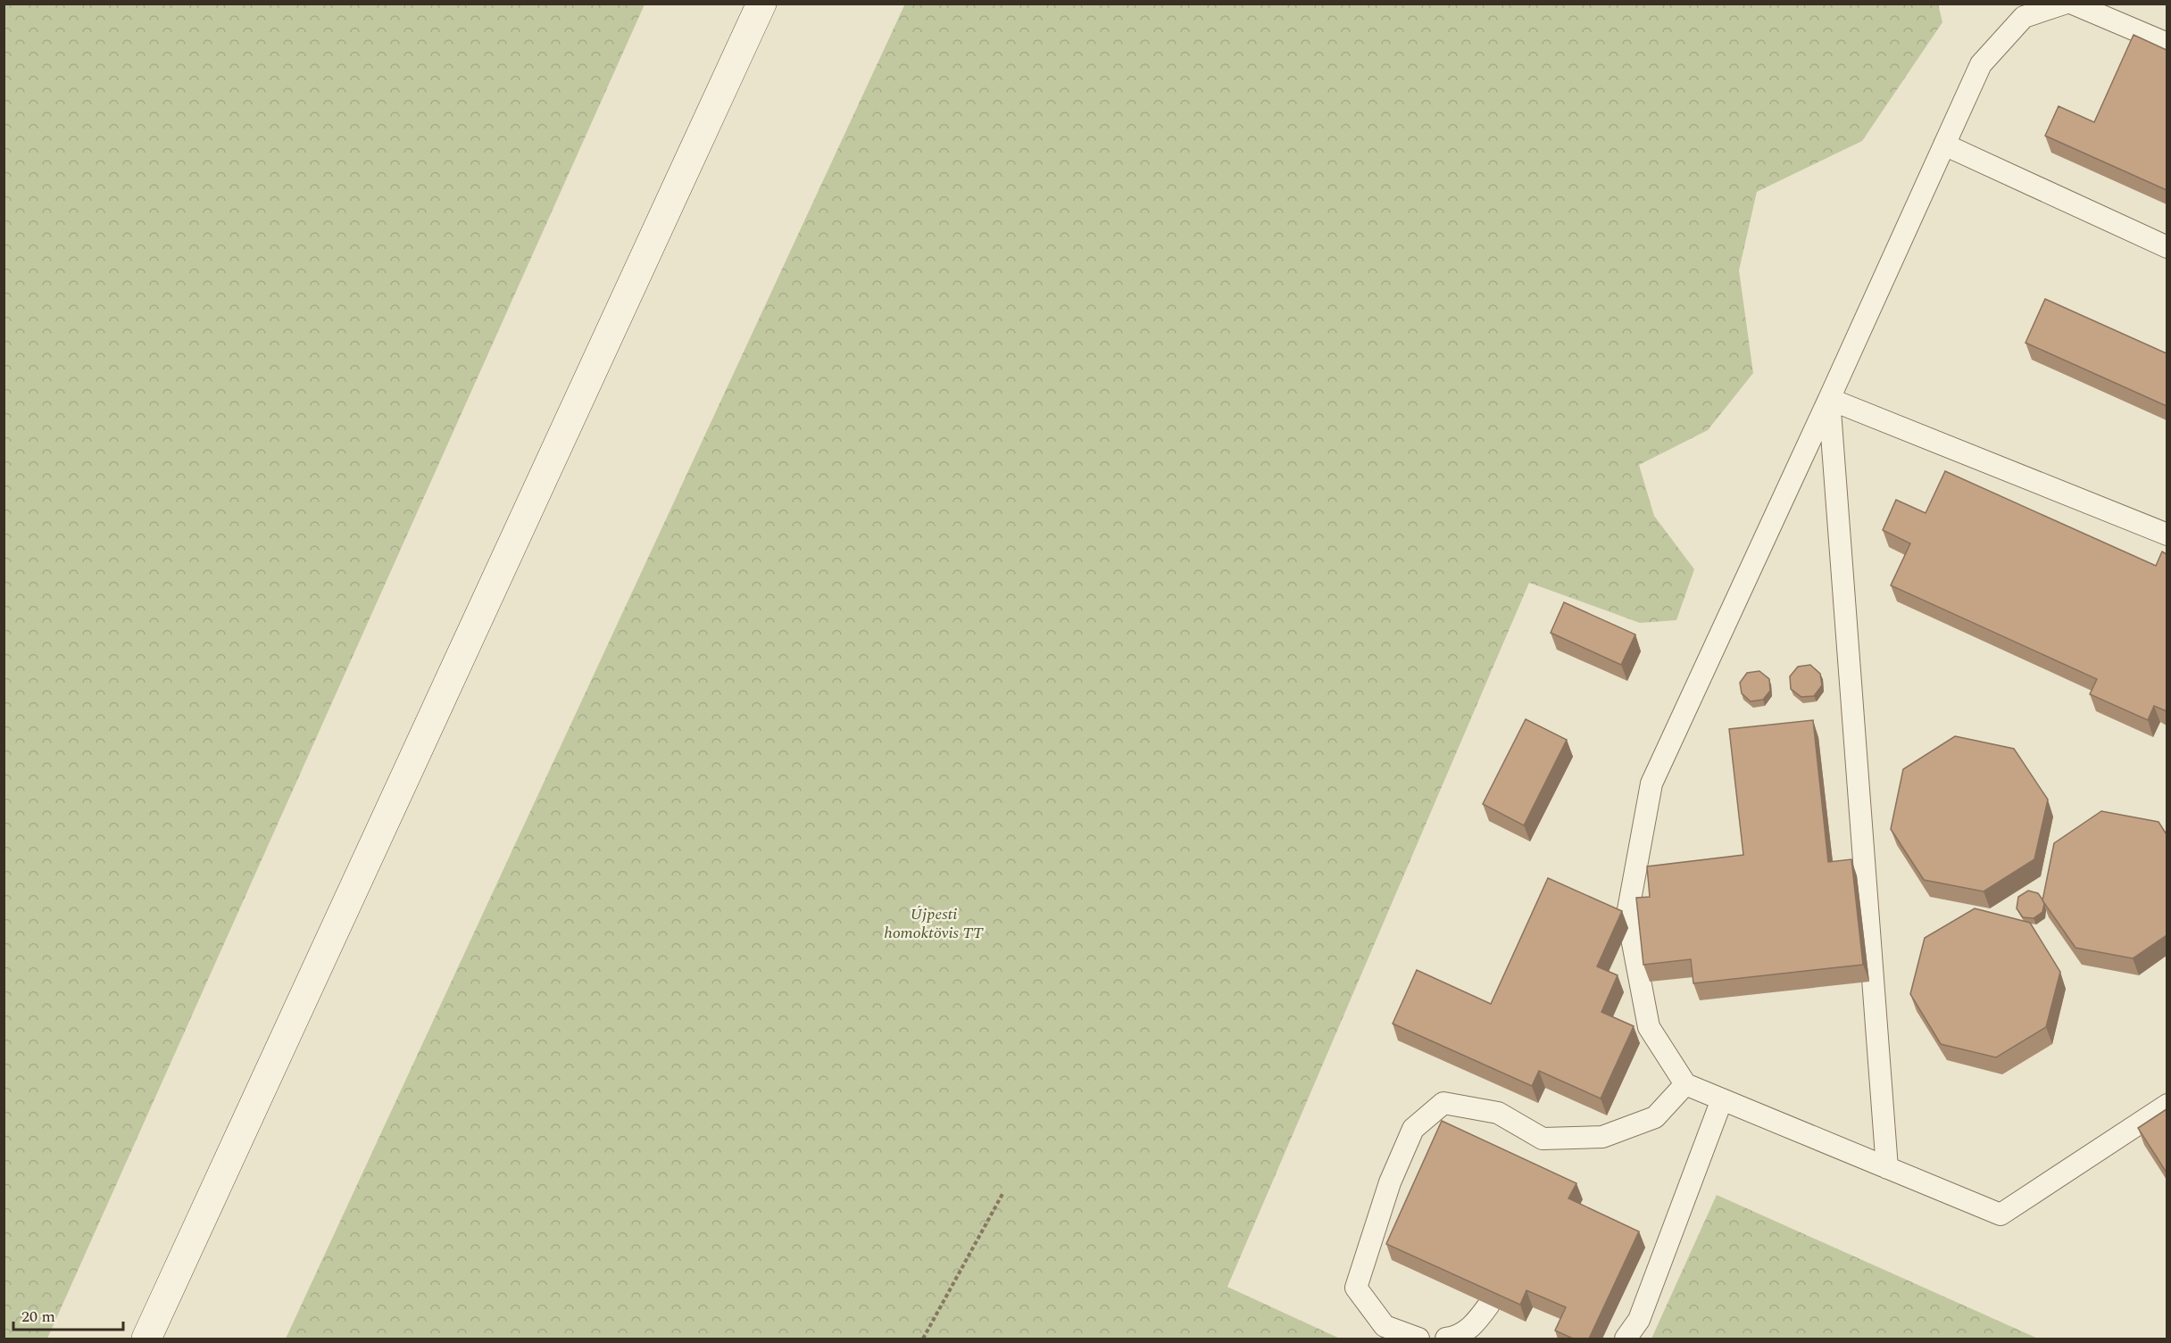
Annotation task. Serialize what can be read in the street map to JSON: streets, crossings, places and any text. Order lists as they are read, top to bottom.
{
  "parks": ["Újpesti homoktövis TT"],
  "scale_bar": "20 m"
}
